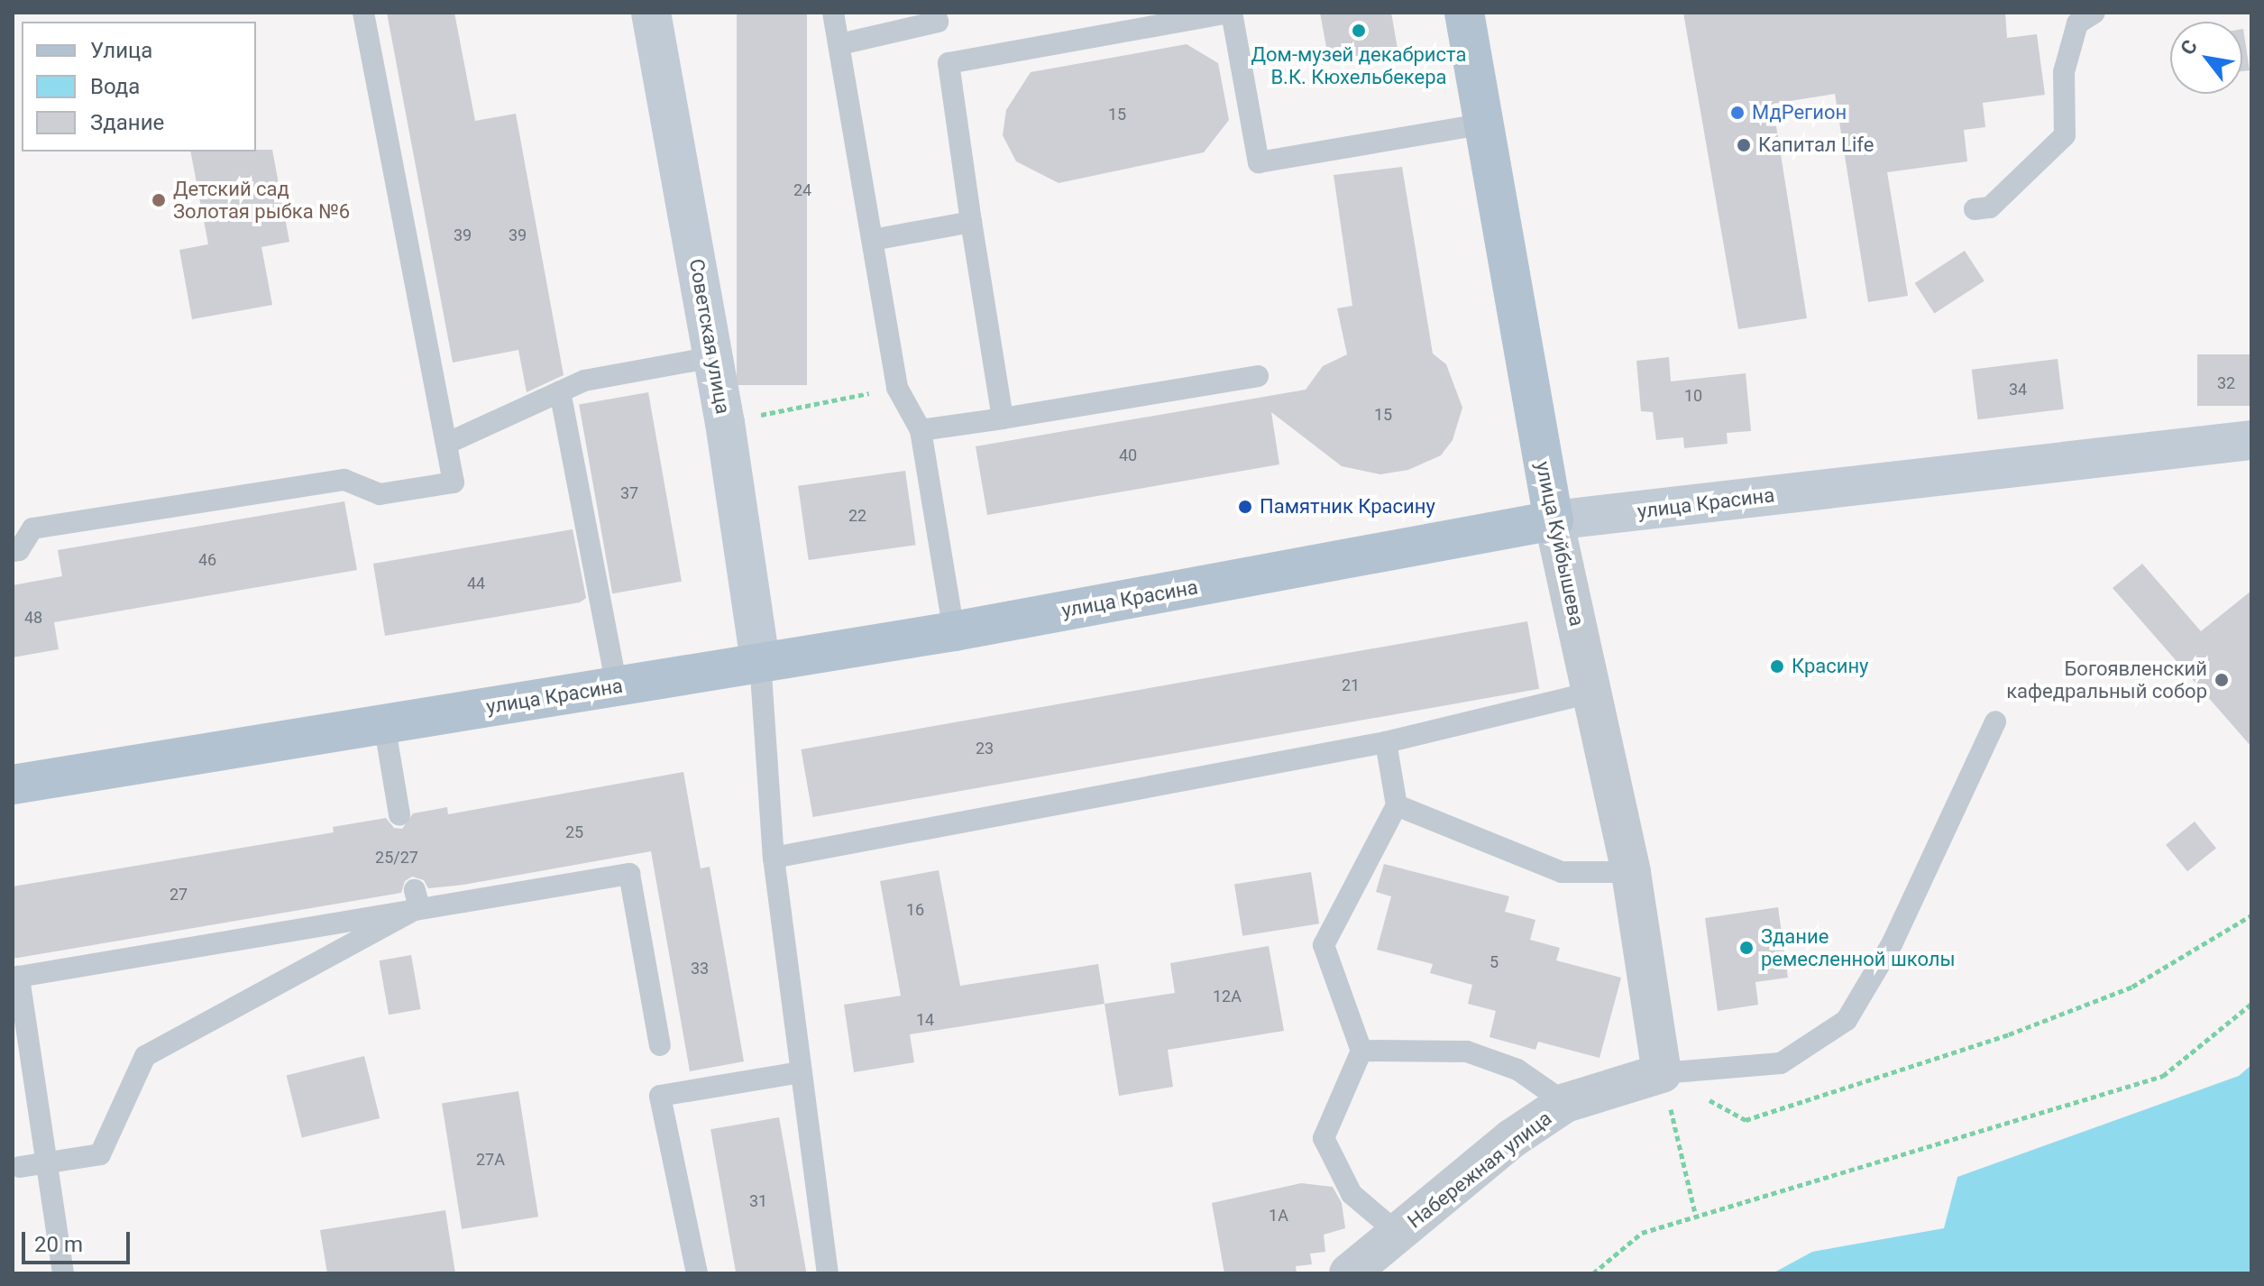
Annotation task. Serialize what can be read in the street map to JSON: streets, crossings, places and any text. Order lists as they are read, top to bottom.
{
  "streets": {
    "main road": ["улица Красина", "улица Куйбышева"],
    "street": ["Советская улица", "Набережная улица"]
  },
  "crossings": [
    ["Советская улица", "улица Красина"],
    ["улица Красина", "улица Куйбышева"],
    ["улица Куйбышева", "Набережная улица"]
  ],
  "places": [
    "Дом-музей декабриста В.К. Кюхельбекера",
    "МдРегион",
    "Капитал Life",
    "Детский сад Золотая рыбка №6",
    "Памятник Красину",
    "Красину",
    "Богоявленский кафедральный собор",
    "Здание ремесленной школы"
  ],
  "house_numbers": [
    "15",
    "24",
    "39",
    "39",
    "32",
    "34",
    "10",
    "15",
    "40",
    "37",
    "22",
    "46",
    "44",
    "48",
    "21",
    "23",
    "25",
    "25/27",
    "27",
    "16",
    "5",
    "33",
    "12А",
    "14",
    "27А",
    "31",
    "1А"
  ],
  "legend": ["Улица", "Вода", "Здание"],
  "scale_bar": "20 m",
  "north": "top left"
}
